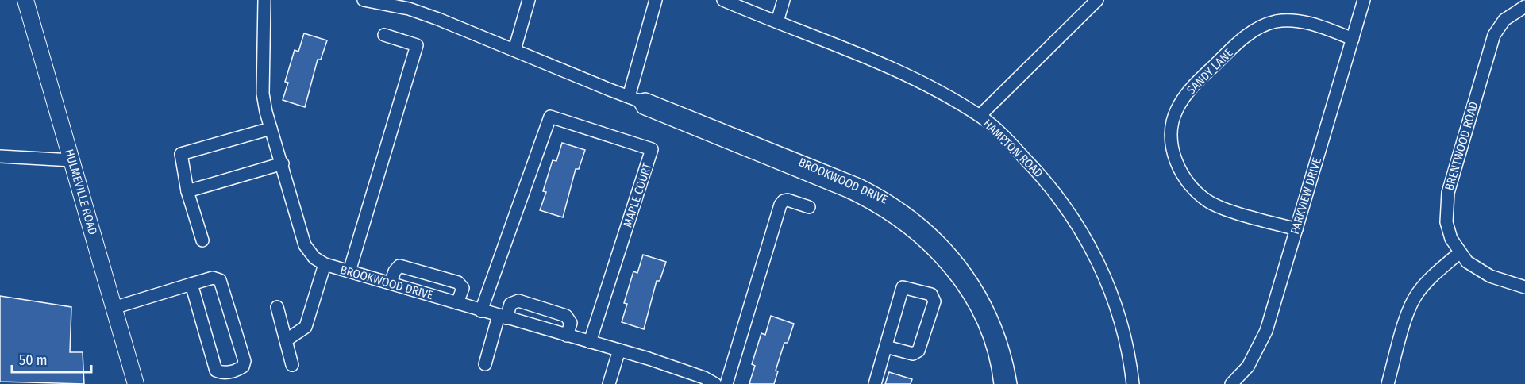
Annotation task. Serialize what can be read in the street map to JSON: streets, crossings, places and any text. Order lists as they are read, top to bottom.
{
  "streets": {
    "main road": ["HULMEVILLE ROAD"],
    "street": [
      "SANDY LANE",
      "BRENTWOOD ROAD",
      "HAMPTON ROAD",
      "BROOKWOOD DRIVE",
      "MAPLE COURT",
      "PARKVIEW DRIVE"
    ]
  },
  "crossings": [
    ["SANDY LANE", "PARKVIEW DRIVE"],
    ["BROOKWOOD DRIVE", "MAPLE COURT"]
  ],
  "scale_bar": "50 m"
}
